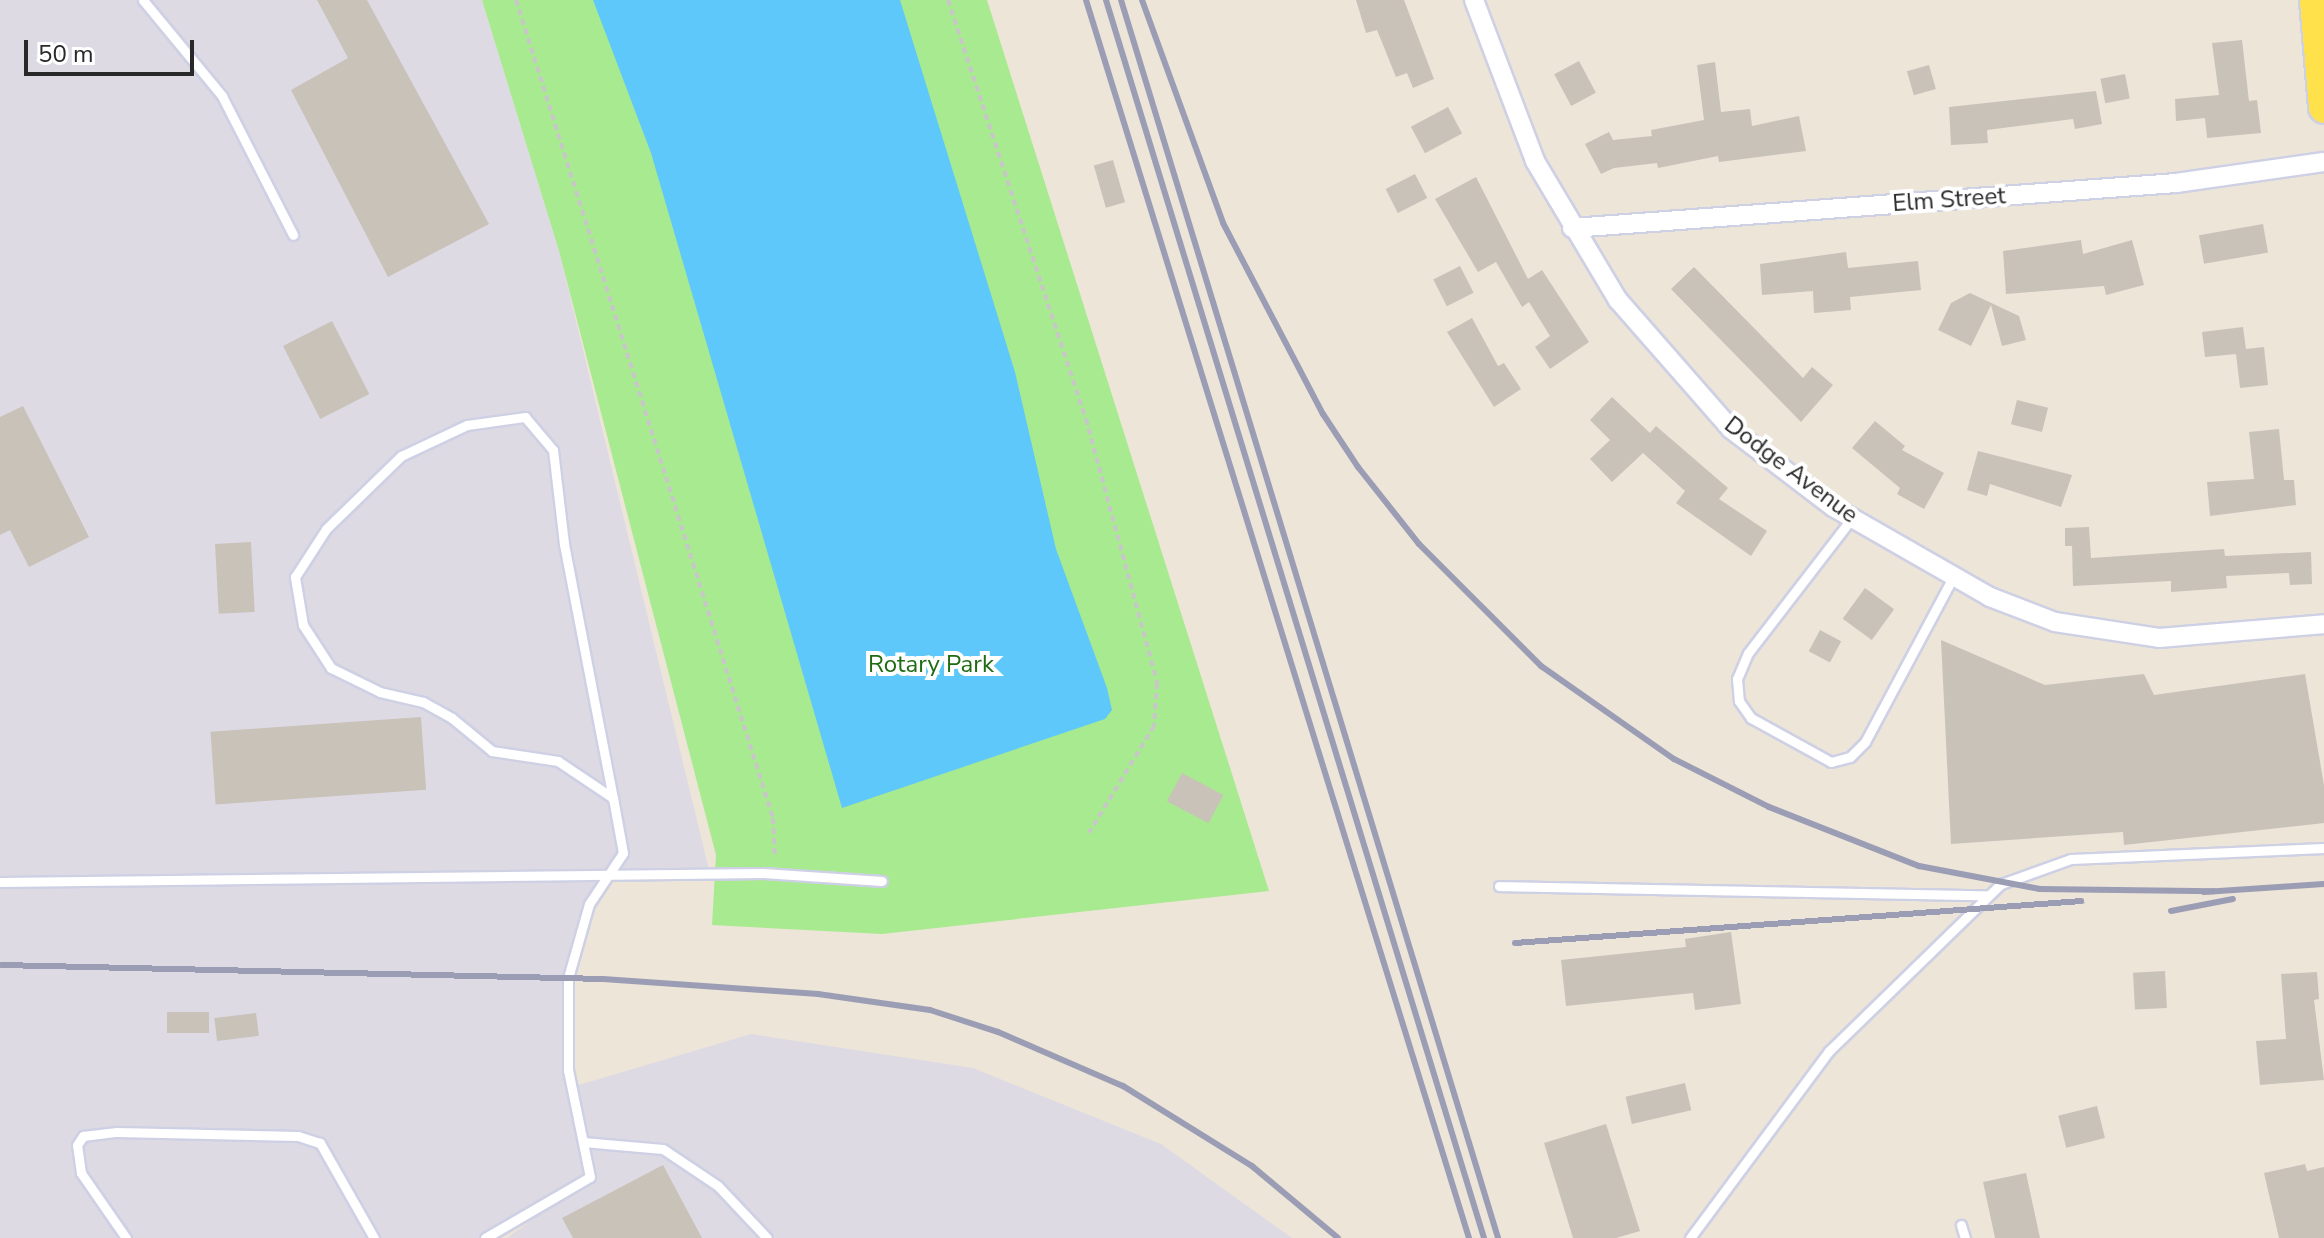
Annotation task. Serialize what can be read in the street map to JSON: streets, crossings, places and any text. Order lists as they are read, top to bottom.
{
  "streets": {
    "street": ["Elm Street", "Dodge Avenue"]
  },
  "crossings": [
    ["Elm Street", "Dodge Avenue"]
  ],
  "parks": ["Rotary Park"],
  "scale_bar": "50 m"
}
